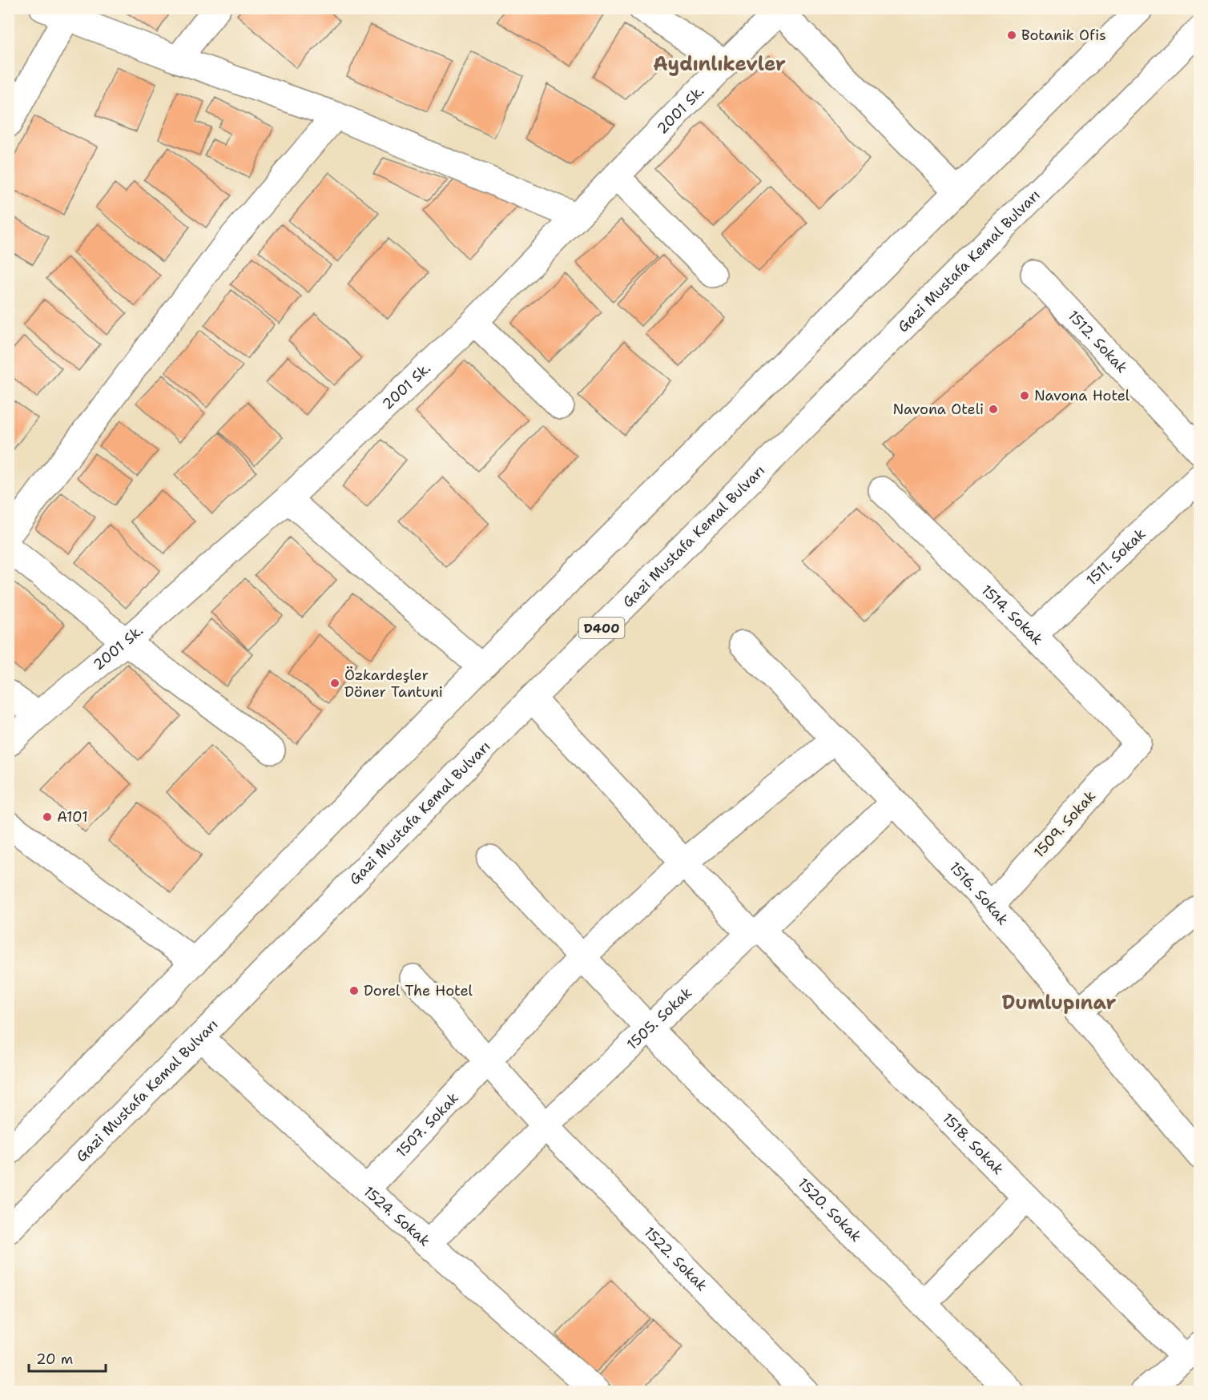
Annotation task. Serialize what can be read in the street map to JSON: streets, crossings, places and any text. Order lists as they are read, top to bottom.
{
  "streets": {
    "main road": [
      "2001 Sk.",
      "Gazi Mustafa Kemal Bulvarı",
      "1512. Sokak",
      "1511. Sokak",
      "1514. Sokak",
      "D400",
      "1509. Sokak",
      "1516. Sokak",
      "1505. Sokak",
      "1507. Sokak",
      "1518. Sokak",
      "1520. Sokak",
      "1524. Sokak",
      "1522. Sokak"
    ]
  },
  "crossings": [
    ["Gazi Mustafa Kemal Bulvarı", "1518. Sokak"],
    ["Gazi Mustafa Kemal Bulvarı", "1524. Sokak"],
    ["1511. Sokak", "1514. Sokak"],
    ["1514. Sokak", "1509. Sokak"],
    ["1509. Sokak", "1516. Sokak"],
    ["1516. Sokak", "1505. Sokak"],
    ["1516. Sokak", "1507. Sokak"],
    ["1505. Sokak", "1518. Sokak"],
    ["1505. Sokak", "1520. Sokak"],
    ["1505. Sokak", "1524. Sokak"],
    ["1505. Sokak", "1522. Sokak"],
    ["1507. Sokak", "1518. Sokak"],
    ["1507. Sokak", "1520. Sokak"],
    ["1507. Sokak", "1524. Sokak"],
    ["1507. Sokak", "1522. Sokak"]
  ],
  "districts": ["Aydınlıkevler", "Dumlupınar"],
  "places": [
    "Botanik Ofis",
    "Navona Hotel",
    "Navona Oteli",
    "Özkardeşler Döner Tantuni",
    "A101",
    "Dorel The Hotel"
  ],
  "scale_bar": "20 m"
}
